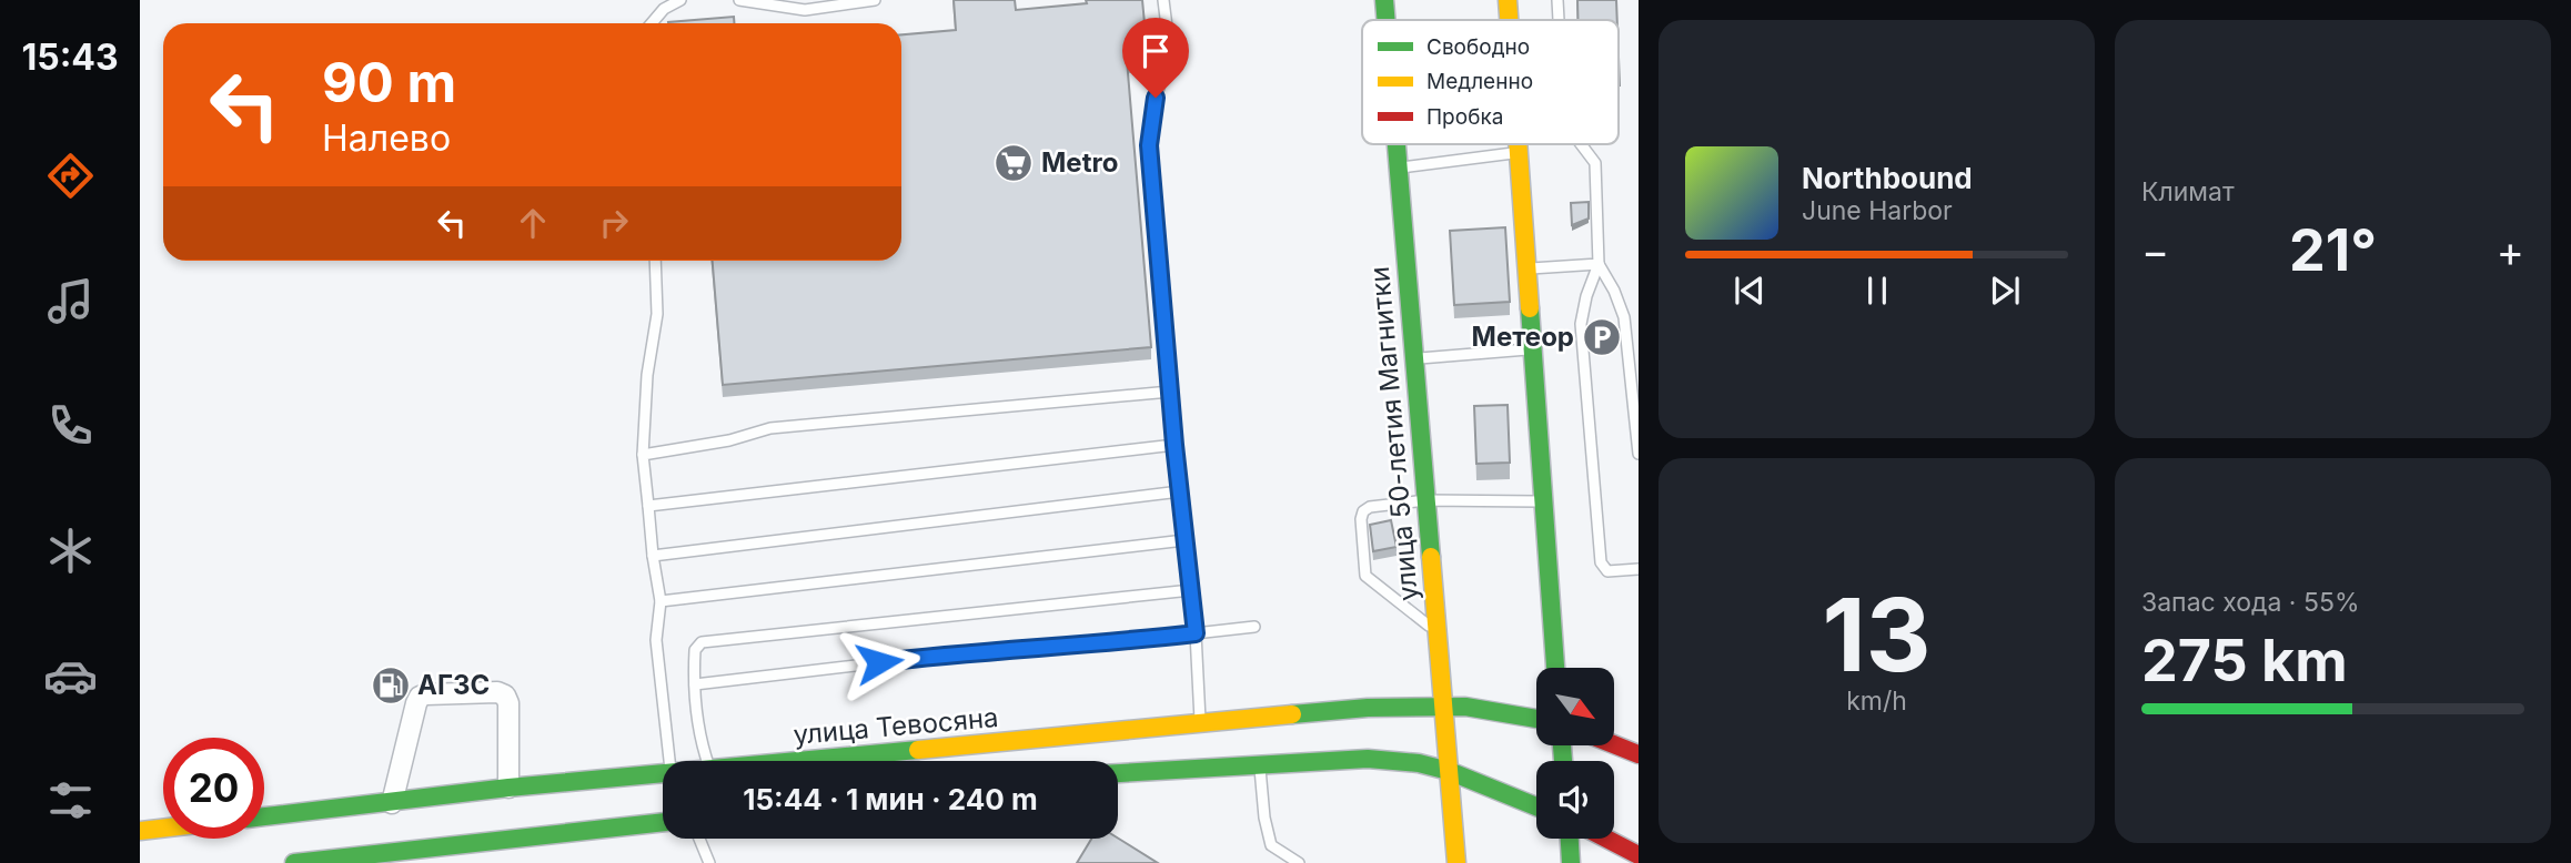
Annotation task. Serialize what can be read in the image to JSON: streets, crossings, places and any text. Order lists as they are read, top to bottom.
{
  "streets": {
    "street": ["улица 50-летия Магнитки", "улица Тевосяна"]
  },
  "crossings": [
    ["улица 50-летия Магнитки", "улица Тевосяна"]
  ],
  "places": {
    "supermarket": ["Metro"],
    "parking": ["Метеор"],
    "fuel station": ["АГЗС"]
  },
  "legend": ["Свободно", "Медленно", "Пробка"],
  "north": "bottom right",
  "page": {
    "tabs": "15:43",
    "tile": [
      "Климат",
      ["13", "km/h"],
      ["Запас хода · 55%", "275 km"]
    ],
    "turn": ["90 m", "Налево"],
    "song": ["Northbound", "June Harbor"],
    "heat": ["−", "21°", "+"],
    "limit": "20",
    "trip": "15:44 · 1 мин · 240 m"
  }
}
